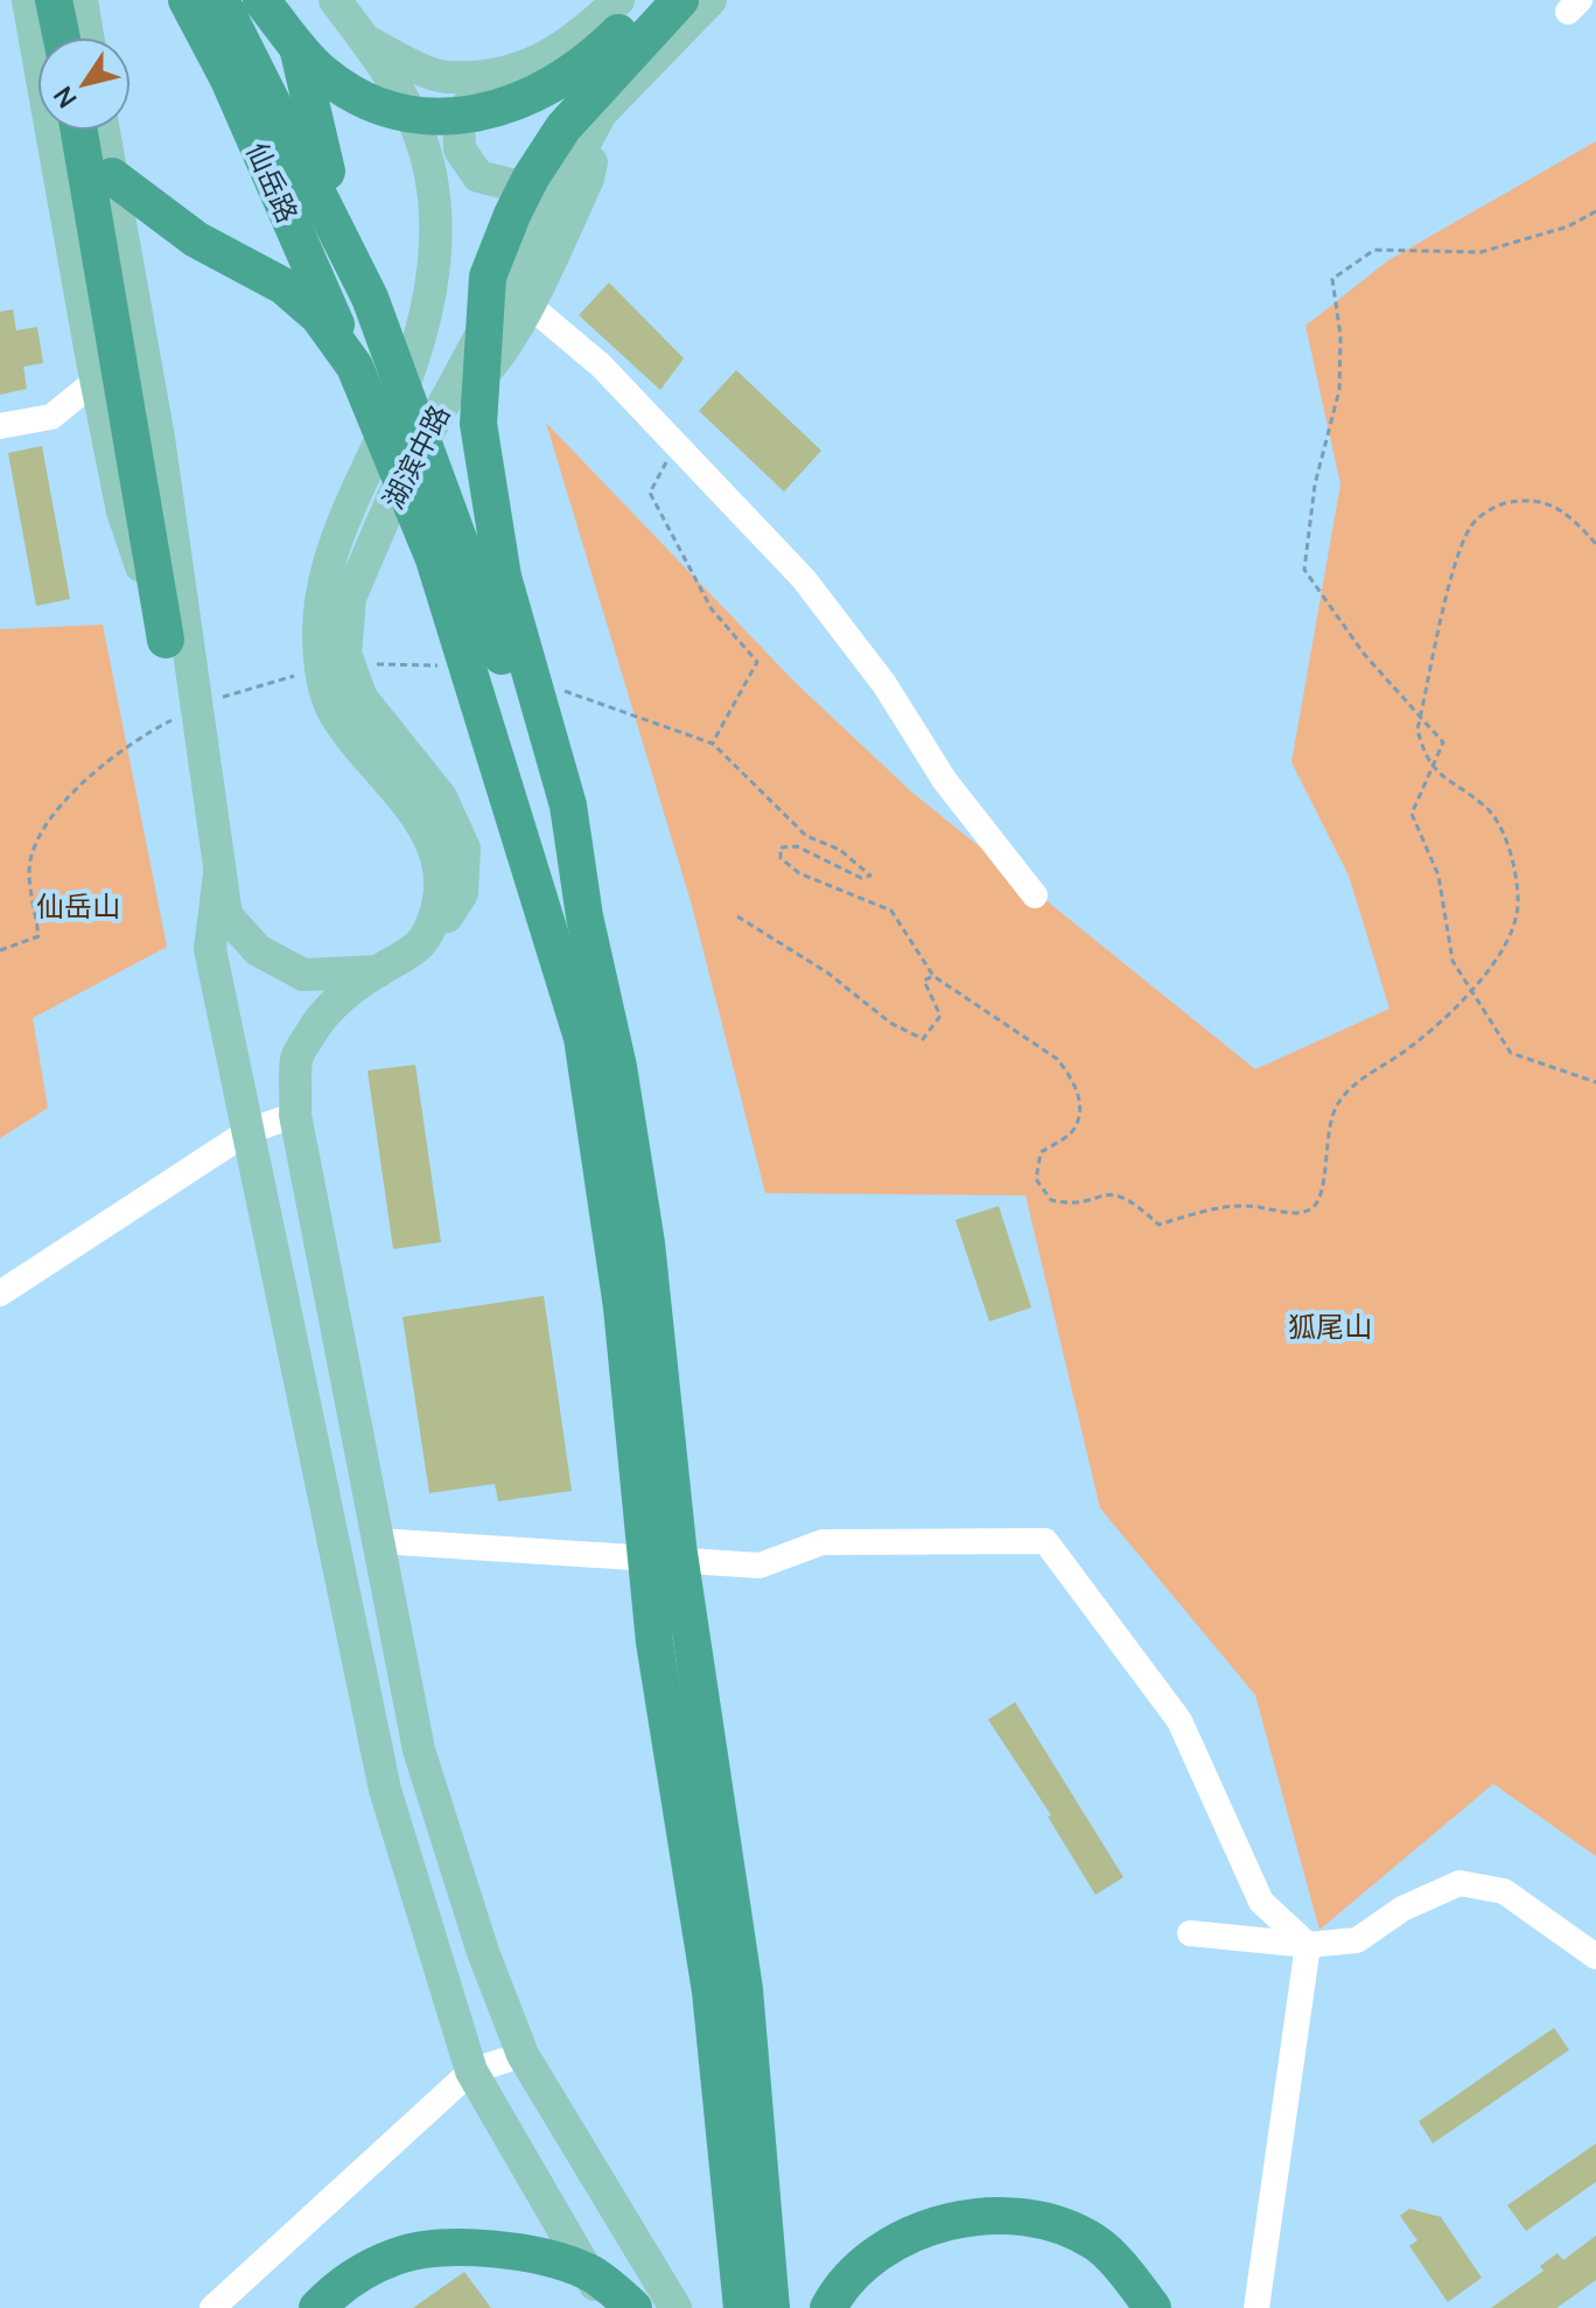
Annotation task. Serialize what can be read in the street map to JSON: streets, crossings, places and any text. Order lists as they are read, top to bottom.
{
  "streets": {
    "highway": ["仙岳路"],
    "main road": ["湖滨中路"]
  },
  "parks": ["仙岳山", "狐尾山"],
  "north": "bottom left"
}
